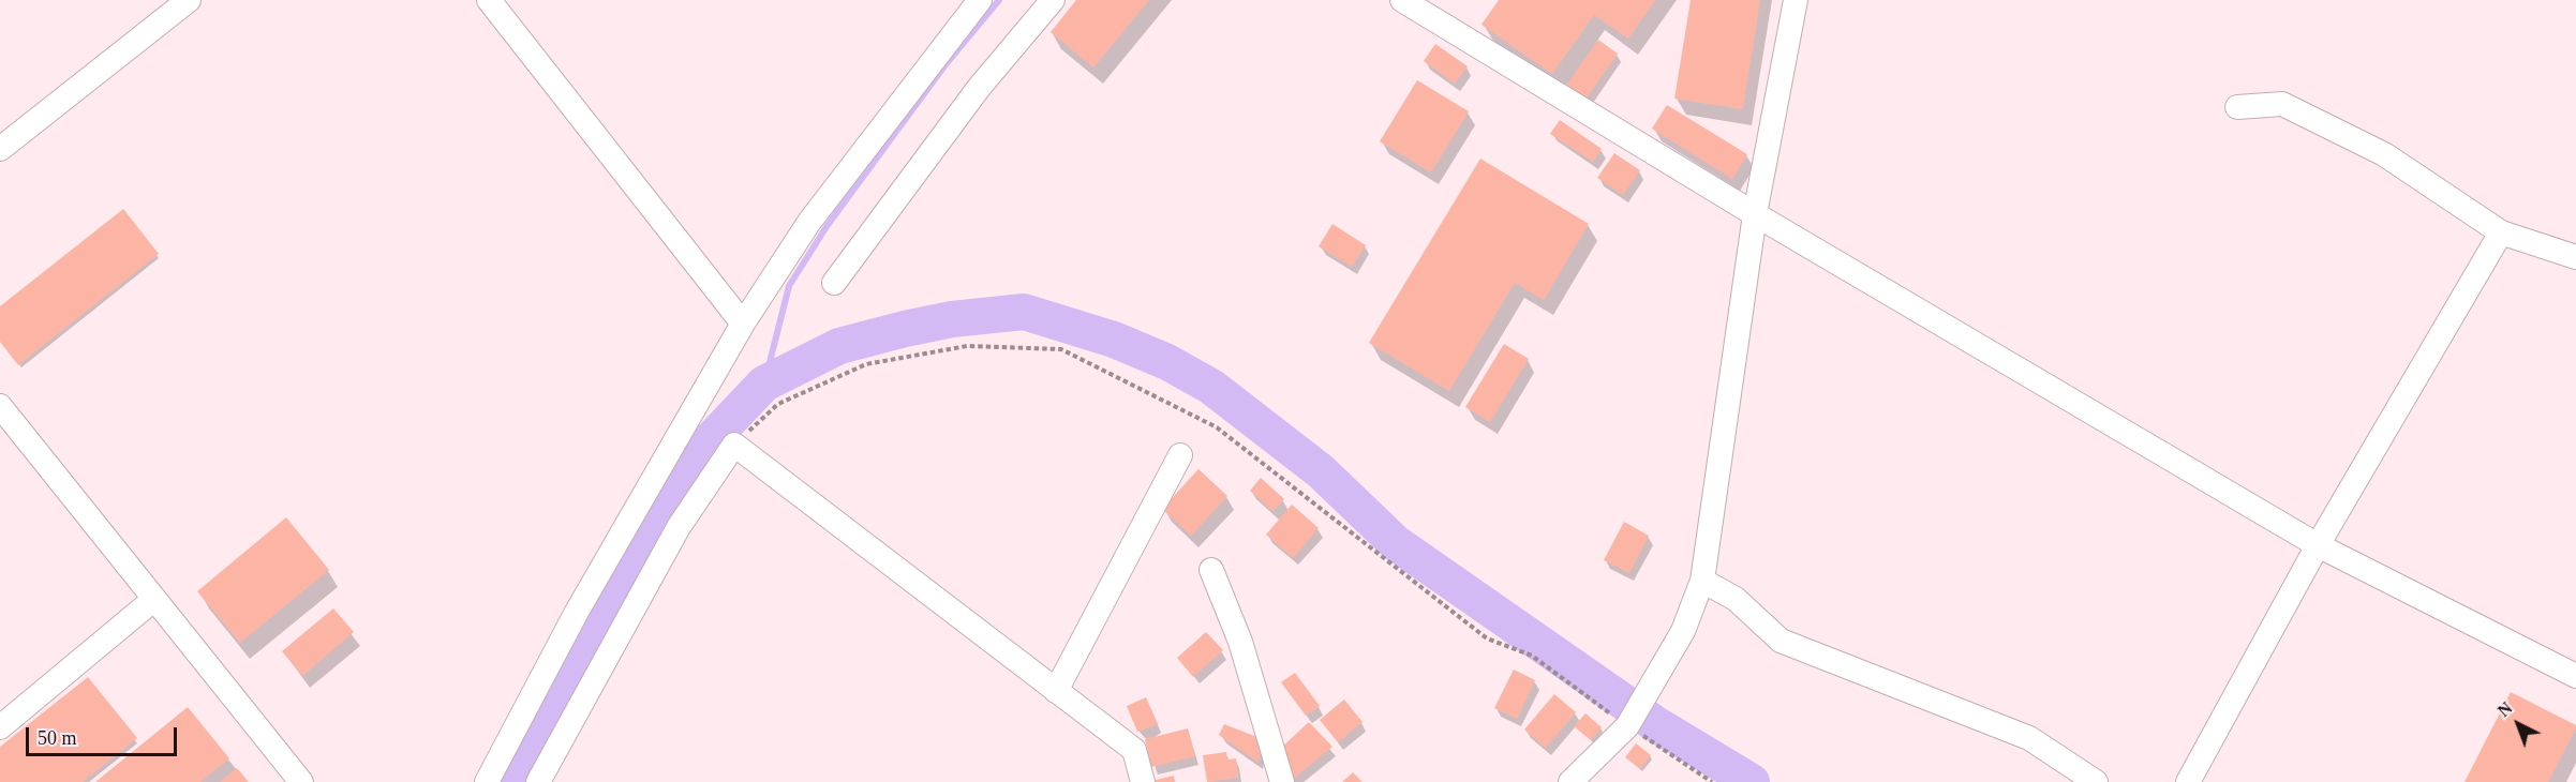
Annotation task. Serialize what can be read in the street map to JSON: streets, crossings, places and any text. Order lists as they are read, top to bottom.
{
  "scale_bar": "50 m",
  "north": "top left"
}
